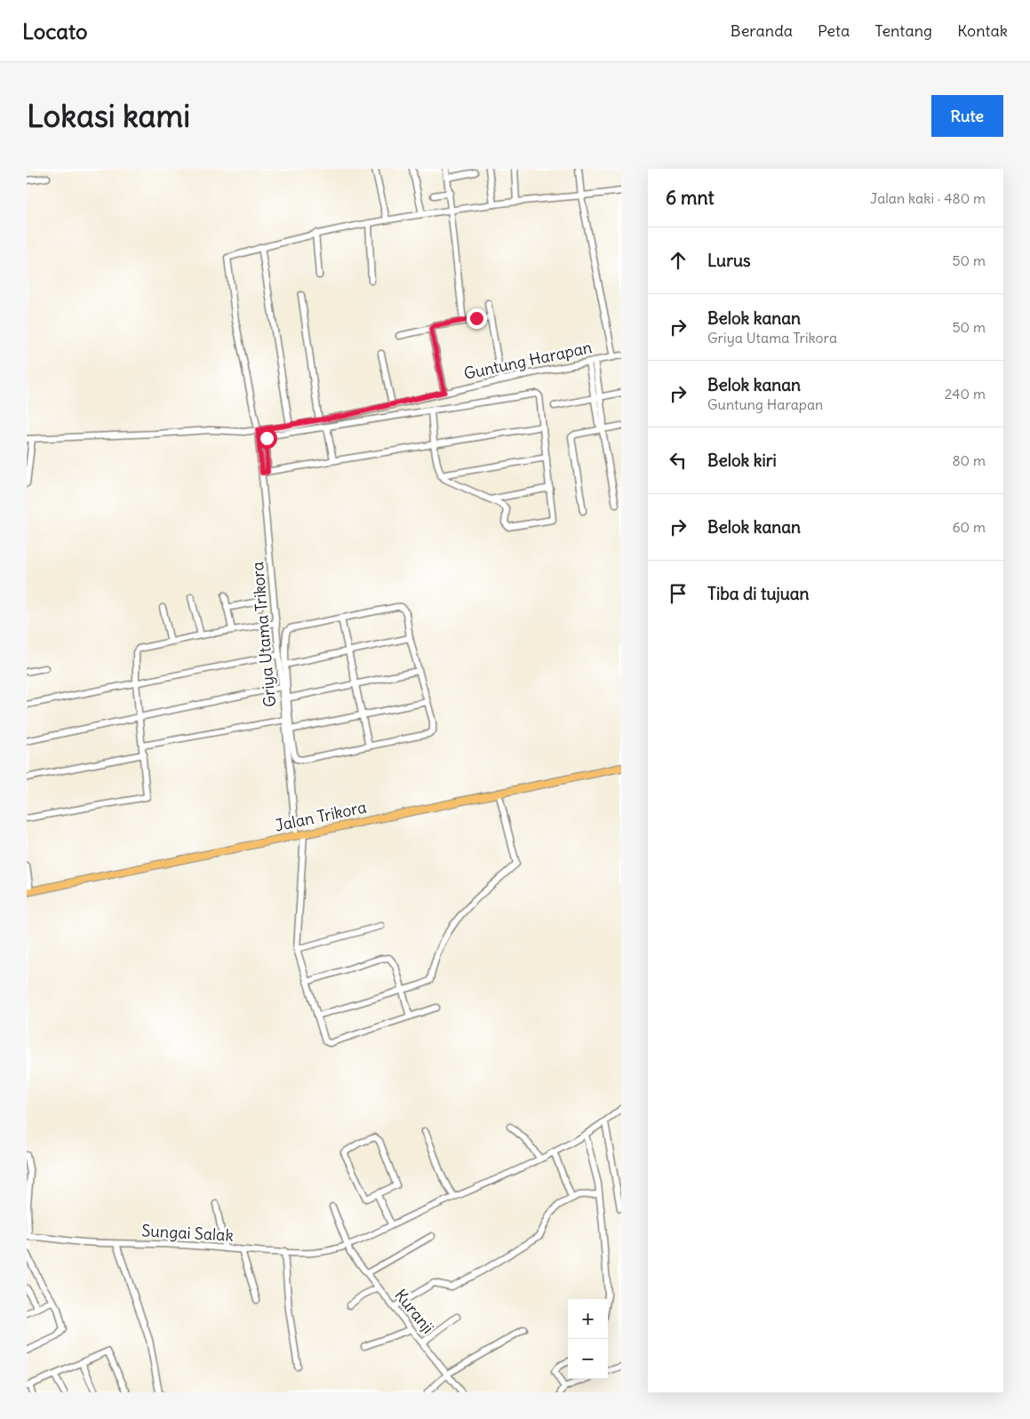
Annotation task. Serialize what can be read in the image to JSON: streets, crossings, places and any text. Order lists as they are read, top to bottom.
{
  "streets": {
    "main road": ["Jalan Trikora"],
    "street": [
      "Guntung Harapan",
      "Griya Utama Trikora",
      "Sungai Salak",
      "Kuranji"
    ]
  },
  "crossings": [
    ["Guntung Harapan", "Griya Utama Trikora"],
    ["Griya Utama Trikora", "Jalan Trikora"],
    ["Sungai Salak", "Kuranji"]
  ],
  "page": {
    "header": "Locato",
    "nav": [
      "Beranda",
      "Peta",
      "Tentang",
      "Kontak"
    ],
    "buttons": "Rute",
    "title": "Lokasi kami",
    "heading": ["6 mnt", "Jalan kaki · 480 m"],
    "list": [
      ["Lurus", "50 m"],
      ["Belok kanan", "Griya Utama Trikora", "50 m"],
      ["Belok kanan", "Guntung Harapan", "240 m"],
      ["Belok kiri", "80 m"],
      ["Belok kanan", "60 m"],
      "Tiba di tujuan"
    ],
    "map_buttons": ["+", "−"]
  }
}
